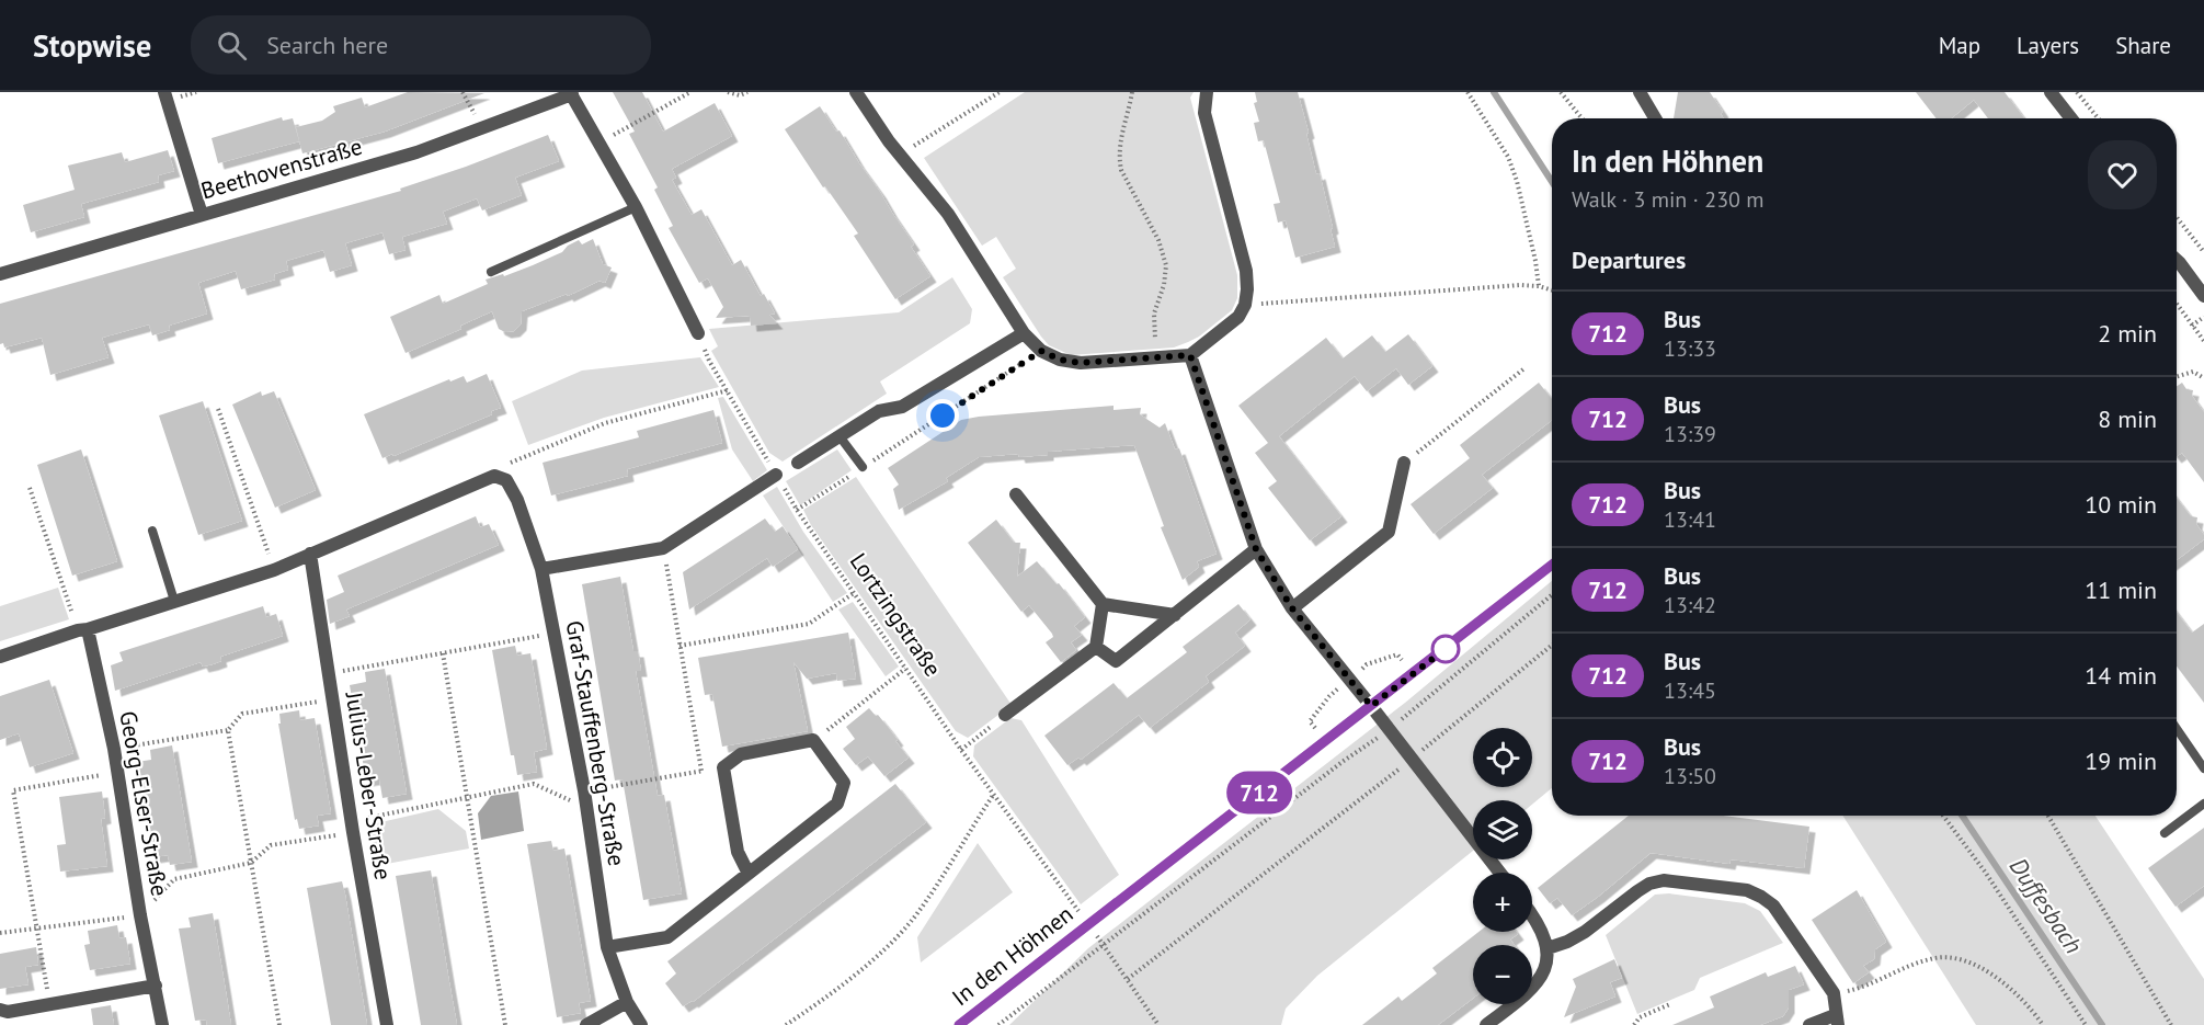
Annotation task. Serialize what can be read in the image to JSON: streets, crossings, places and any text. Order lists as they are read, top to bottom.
{
  "streets": {
    "street": [
      "Beethovenstraße",
      "Graf-Stauffenberg-Straße",
      "Julius-Leber-Straße",
      "Georg-Elser-Straße",
      "In den Höhnen"
    ],
    "path": ["Lortzingstraße"]
  },
  "crossings": [
    ["Lortzingstraße", "In den Höhnen"]
  ],
  "water": ["Duffesbach"],
  "lines": ["bus line 712"],
  "page": {
    "header": "Stopwise",
    "search": "Search here",
    "nav": ["Map", "Layers", "Share"],
    "on_map": "712",
    "heading": [
      ["In den Höhnen", "Walk · 3 min · 230 m"],
      "Departures"
    ],
    "list": [
      {
        "mark": "712",
        "name": "Bus",
        "note": "13:33",
        "value": "2 min"
      },
      {
        "mark": "712",
        "name": "Bus",
        "note": "13:39",
        "value": "8 min"
      },
      {
        "mark": "712",
        "name": "Bus",
        "note": "13:41",
        "value": "10 min"
      },
      {
        "mark": "712",
        "name": "Bus",
        "note": "13:42",
        "value": "11 min"
      },
      {
        "mark": "712",
        "name": "Bus",
        "note": "13:45",
        "value": "14 min"
      },
      {
        "mark": "712",
        "name": "Bus",
        "note": "13:50",
        "value": "19 min"
      }
    ],
    "map_buttons": ["+", "−"]
  }
}
